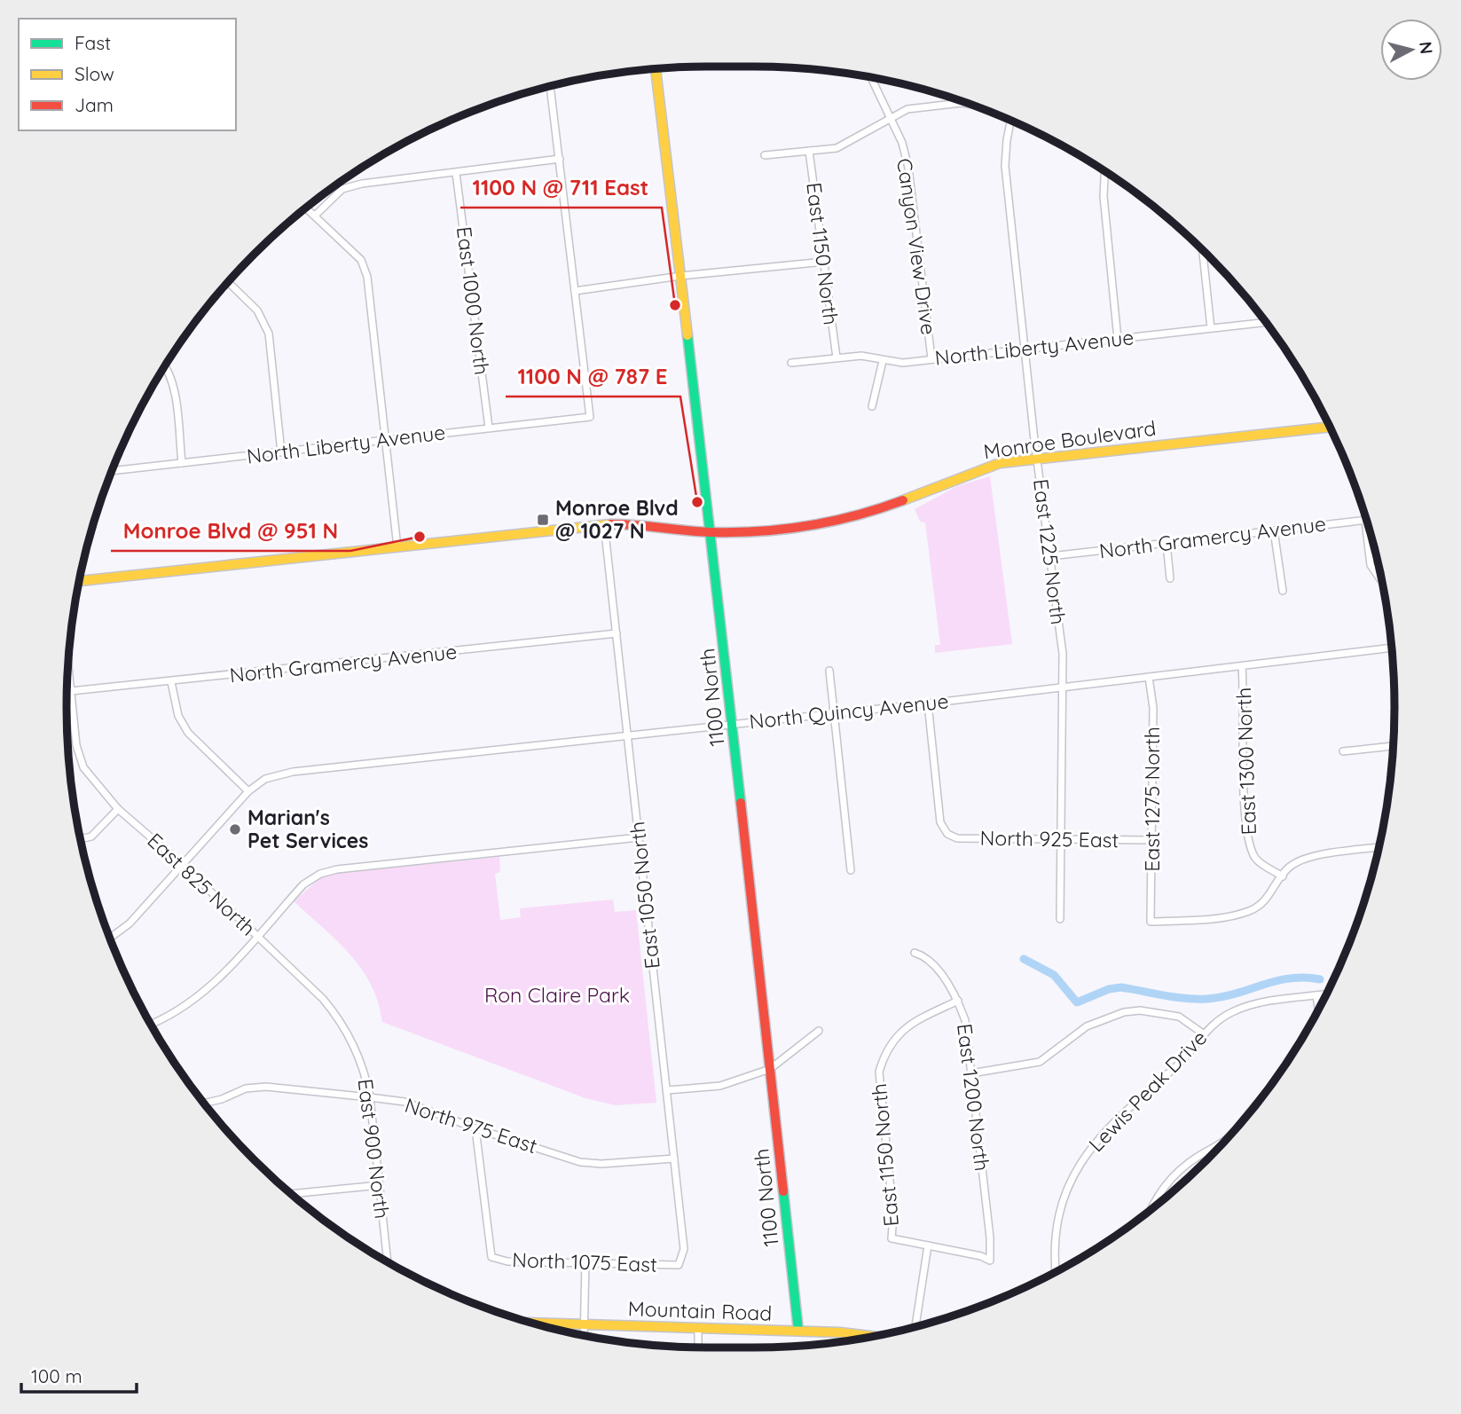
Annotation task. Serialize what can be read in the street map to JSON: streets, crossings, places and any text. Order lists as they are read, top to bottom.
{
  "streets": {
    "street": [
      "Canyon View Drive",
      "East 1150 North",
      "East 1000 North",
      "North Liberty Avenue",
      "Monroe Boulevard",
      "North Gramercy Avenue",
      "East 1225 North",
      "1100 North",
      "North Quincy Avenue",
      "East 1300 North",
      "East 1275 North",
      "North 925 East",
      "East 825 North",
      "East 1050 North",
      "Lewis Peak Drive",
      "East 1200 North",
      "North 975 East",
      "East 900 North",
      "North 1075 East",
      "Mountain Road"
    ]
  },
  "crossings": [
    ["Canyon View Drive", "North Liberty Avenue"],
    ["East 1150 North", "North Liberty Avenue"],
    ["East 1150 North", "East 1200 North"],
    ["East 1000 North", "North Liberty Avenue"],
    ["North Liberty Avenue", "East 1225 North"],
    ["Monroe Boulevard", "East 1225 North"],
    ["Monroe Boulevard", "1100 North"],
    ["Monroe Boulevard", "East 1050 North"],
    ["North Gramercy Avenue", "East 1225 North"],
    ["North Gramercy Avenue", "East 825 North"],
    ["North Gramercy Avenue", "East 1050 North"],
    ["East 1225 North", "North Quincy Avenue"],
    ["East 1225 North", "North 925 East"],
    ["1100 North", "North Quincy Avenue"],
    ["1100 North", "Mountain Road"],
    ["North Quincy Avenue", "East 1300 North"],
    ["North Quincy Avenue", "East 1275 North"],
    ["North Quincy Avenue", "North 925 East"],
    ["North Quincy Avenue", "East 825 North"],
    ["North Quincy Avenue", "East 1050 North"],
    ["East 1300 North", "East 1275 North"],
    ["East 1275 North", "North 925 East"],
    ["East 825 North", "East 900 North"],
    ["East 1050 North", "North 975 East"],
    ["East 1050 North", "North 1075 East"],
    ["North 975 East", "East 900 North"],
    ["North 975 East", "North 1075 East"]
  ],
  "parks": ["Ron Claire Park"],
  "places": {
    "other": [
      "1100 N @ 711 East",
      "1100 N @ 787 E",
      "Monroe Blvd @ 951 N",
      "Marian's Pet Services"
    ],
    "transit": ["Monroe Blvd @ 1027 N"]
  },
  "legend": ["Fast", "Slow", "Jam"],
  "scale_bar": "100 m",
  "north": "right"
}
